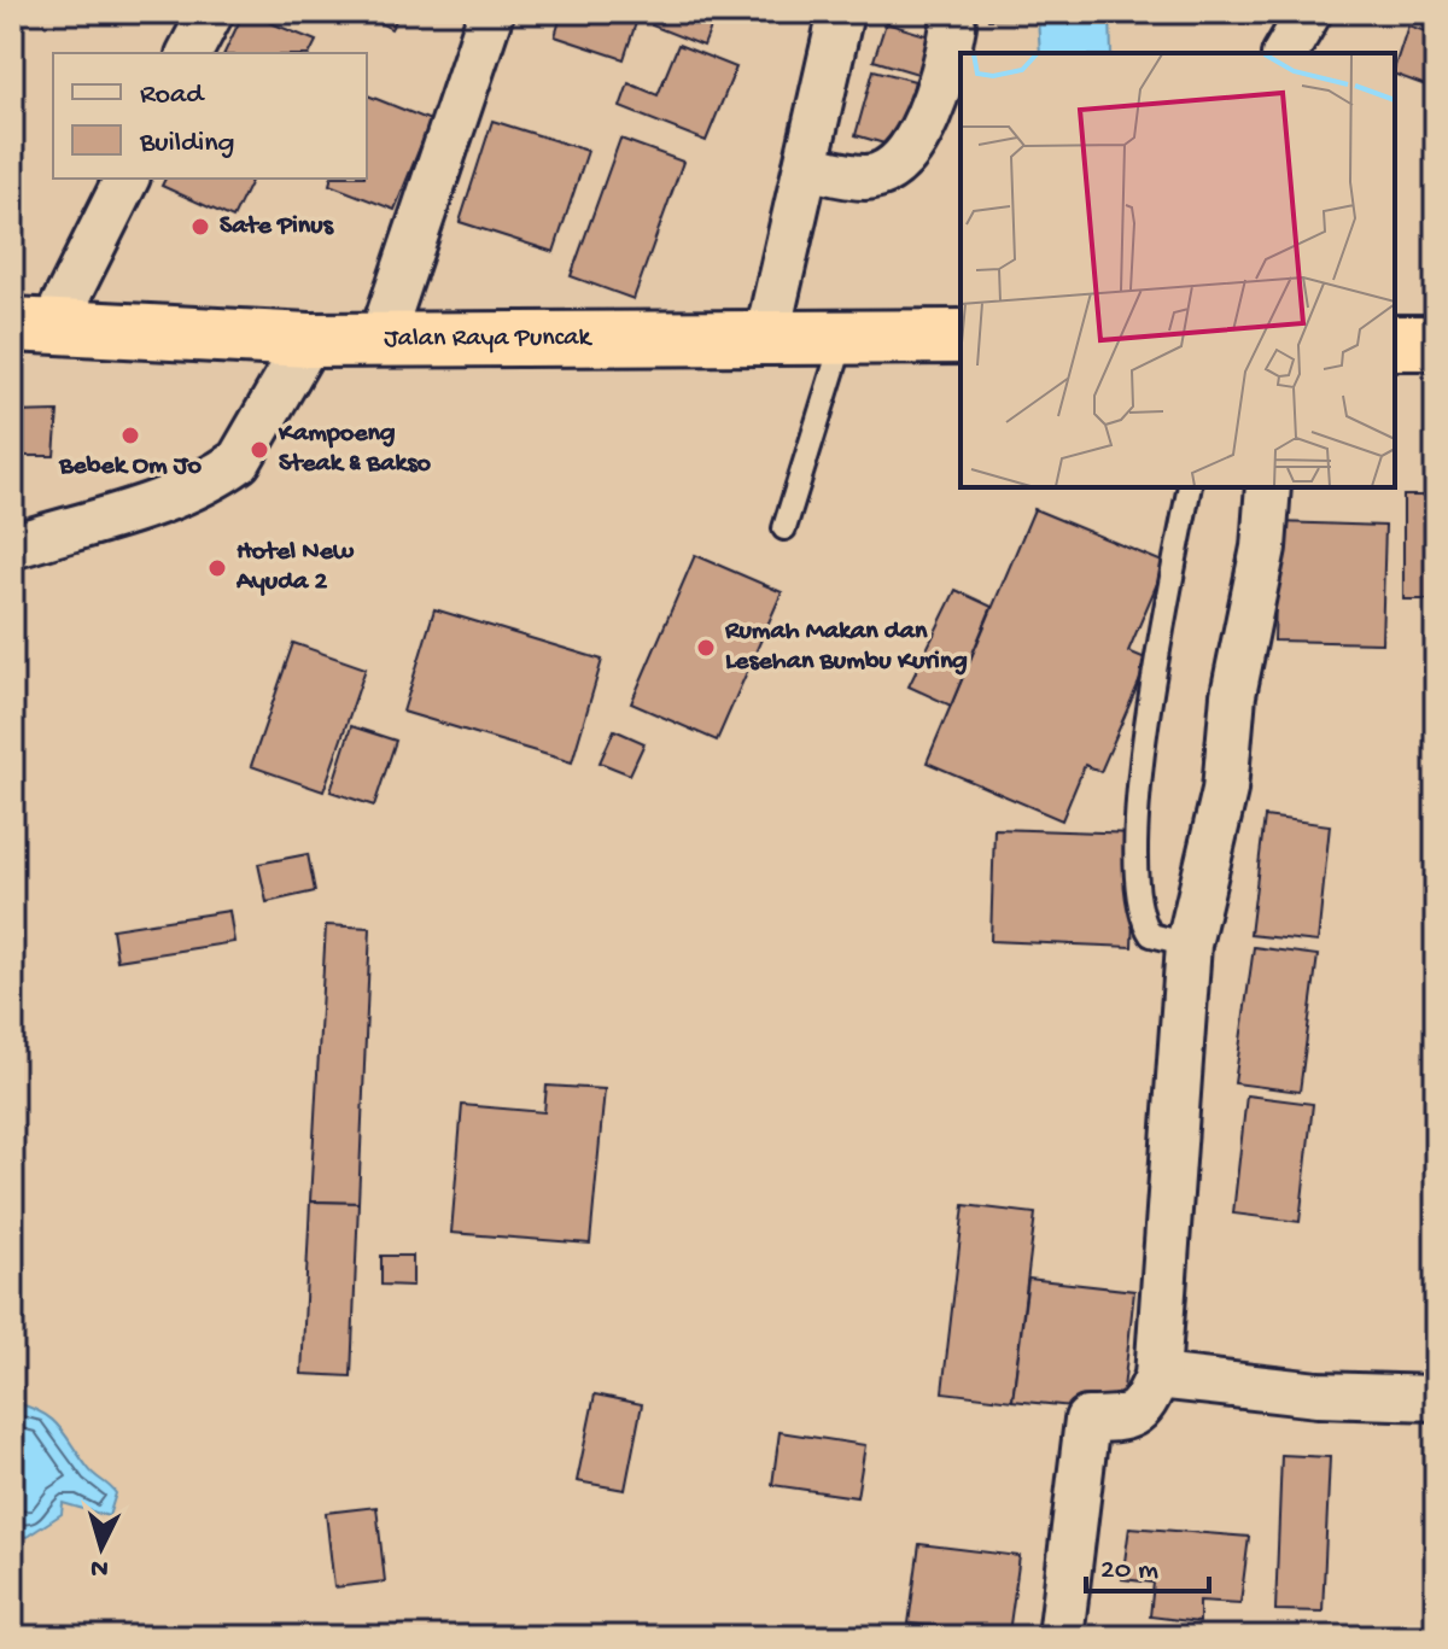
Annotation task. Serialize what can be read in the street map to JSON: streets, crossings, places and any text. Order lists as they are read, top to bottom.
{
  "streets": {
    "highway": ["Jalan Raya Puncak"]
  },
  "places": [
    "Sate Pinus",
    "Bebek Om Jo",
    "Kampoeng Steak & Bakso",
    "Hotel New Ayuda 2",
    "Rumah Makan dan Lesehan Bumbu Kuring"
  ],
  "legend": ["Road", "Building"],
  "scale_bar": "20 m",
  "north": "bottom"
}
